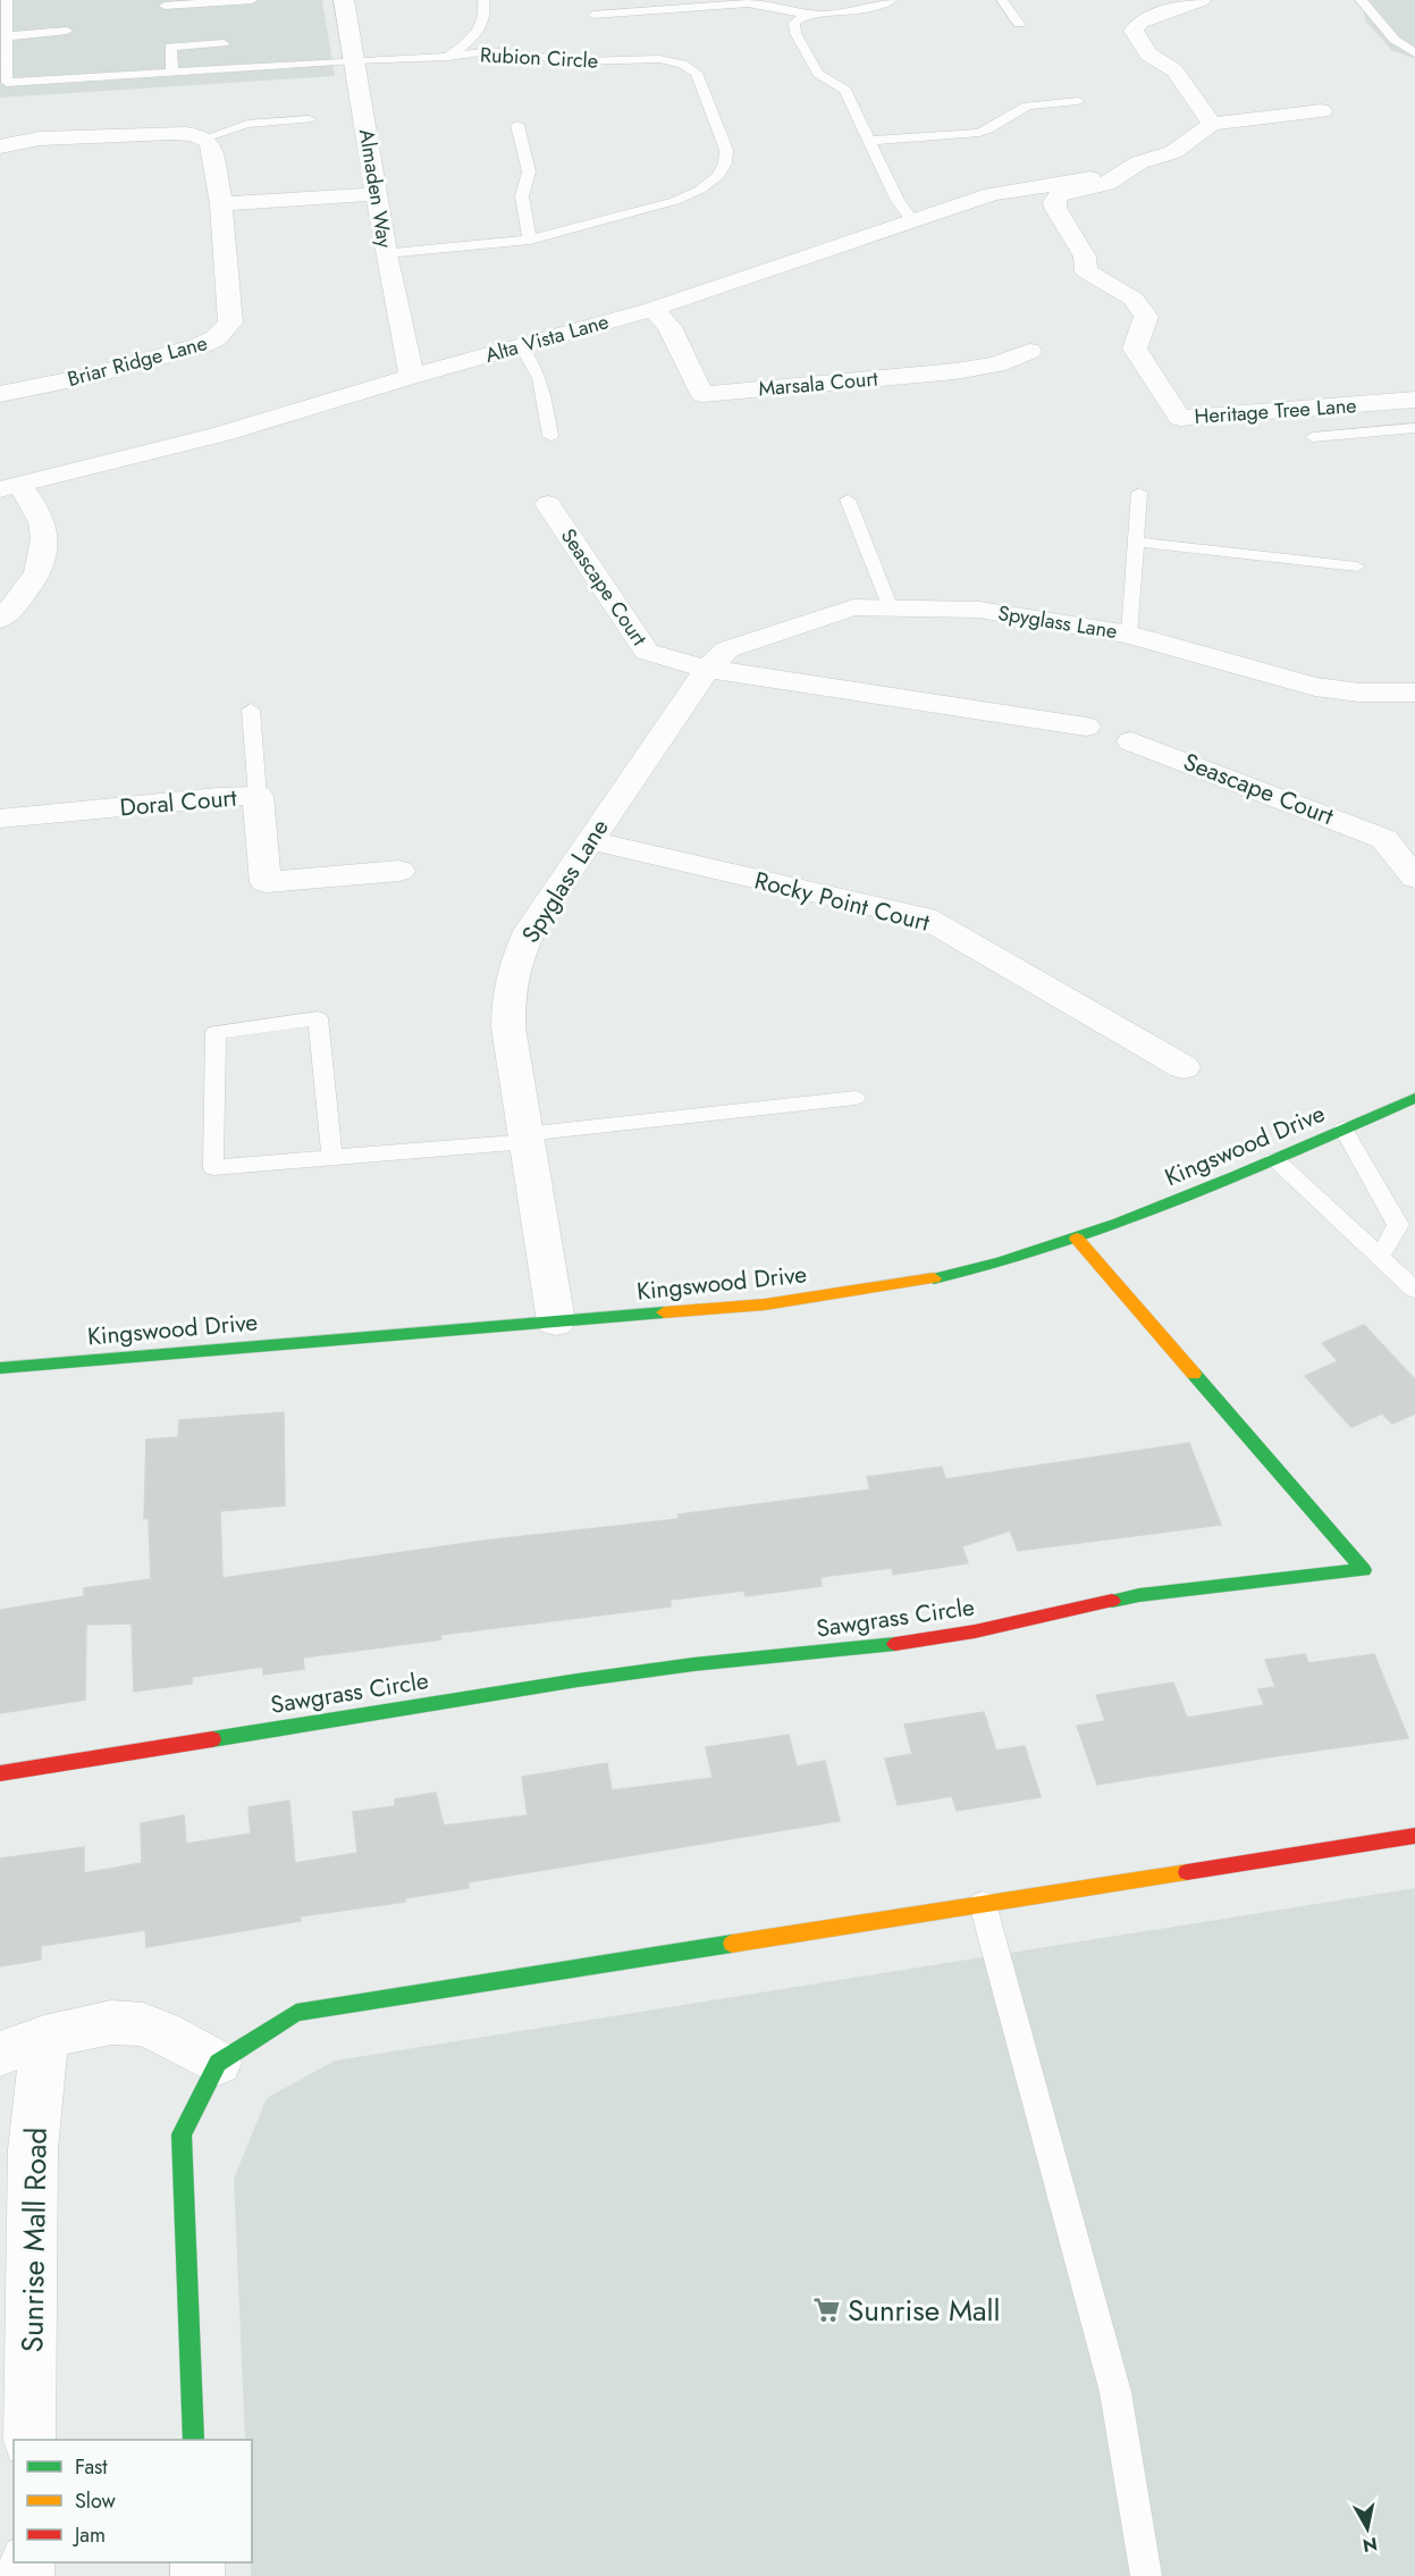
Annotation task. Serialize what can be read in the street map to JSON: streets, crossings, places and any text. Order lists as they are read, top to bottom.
{
  "streets": {
    "street": [
      "Almaden Way",
      "Alta Vista Lane",
      "Briar Ridge Lane",
      "Marsala Court",
      "Heritage Tree Lane",
      "Seascape Court",
      "Spyglass Lane",
      "Doral Court",
      "Rocky Point Court",
      "Kingswood Drive",
      "Sawgrass Circle",
      "Sunrise Mall Road"
    ],
    "lane": ["Rubion Circle"]
  },
  "crossings": [
    ["Rubion Circle", "Almaden Way"],
    ["Almaden Way", "Alta Vista Lane"],
    ["Alta Vista Lane", "Marsala Court"],
    ["Seascape Court", "Spyglass Lane"],
    ["Spyglass Lane", "Rocky Point Court"],
    ["Spyglass Lane", "Kingswood Drive"],
    ["Kingswood Drive", "Sawgrass Circle"]
  ],
  "places": {
    "supermarket": ["Sunrise Mall"]
  },
  "legend": ["Fast", "Slow", "Jam"],
  "north": "bottom"
}
